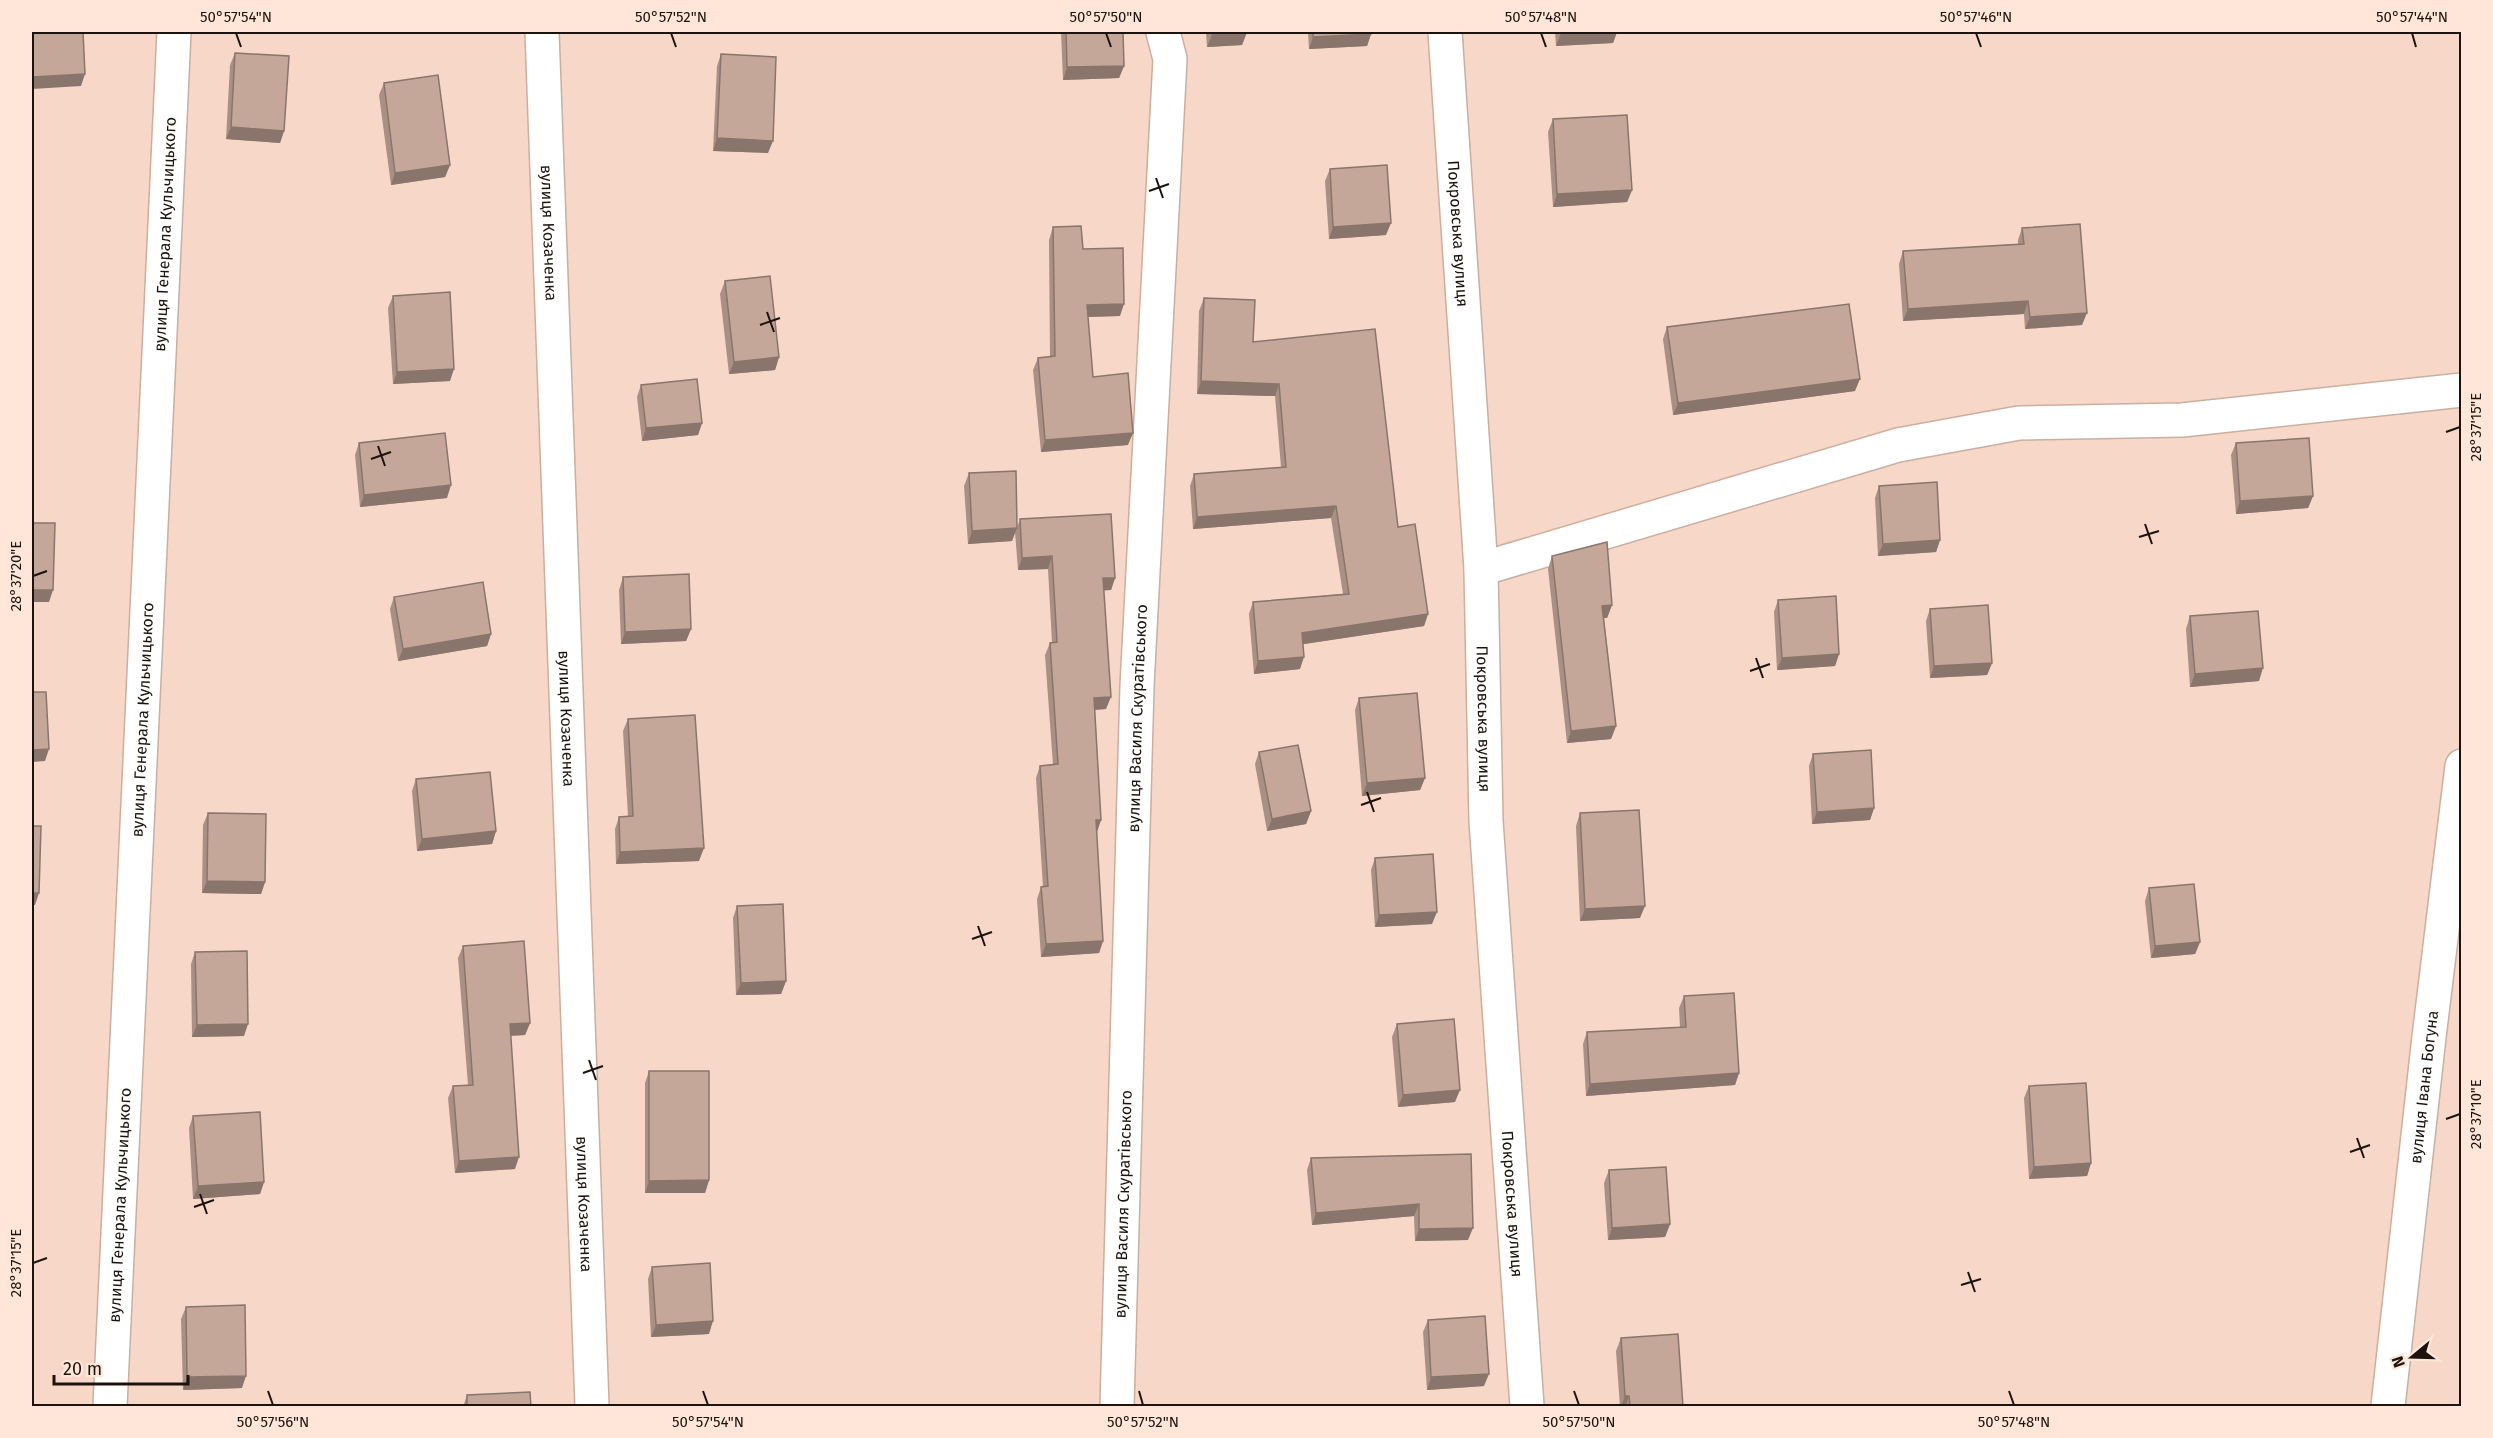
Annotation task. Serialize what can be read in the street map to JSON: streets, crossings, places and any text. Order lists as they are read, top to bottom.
{
  "streets": {
    "street": [
      "вулиця Козаченка",
      "вулиця Генерала Кульчицького",
      "Покровська вулиця",
      "вулиця Василя Скуратівського",
      "вулиця Івана Богуна"
    ]
  },
  "scale_bar": "20 m",
  "north": "left",
  "coordinates": [
    "50°57'54\"N",
    "50°57'52\"N",
    "50°57'50\"N",
    "50°57'48\"N",
    "50°57'46\"N",
    "50°57'44\"N",
    "28°37'15\"E",
    "28°37'20\"E",
    "28°37'10\"E",
    "50°57'56\"N"
  ]
}
